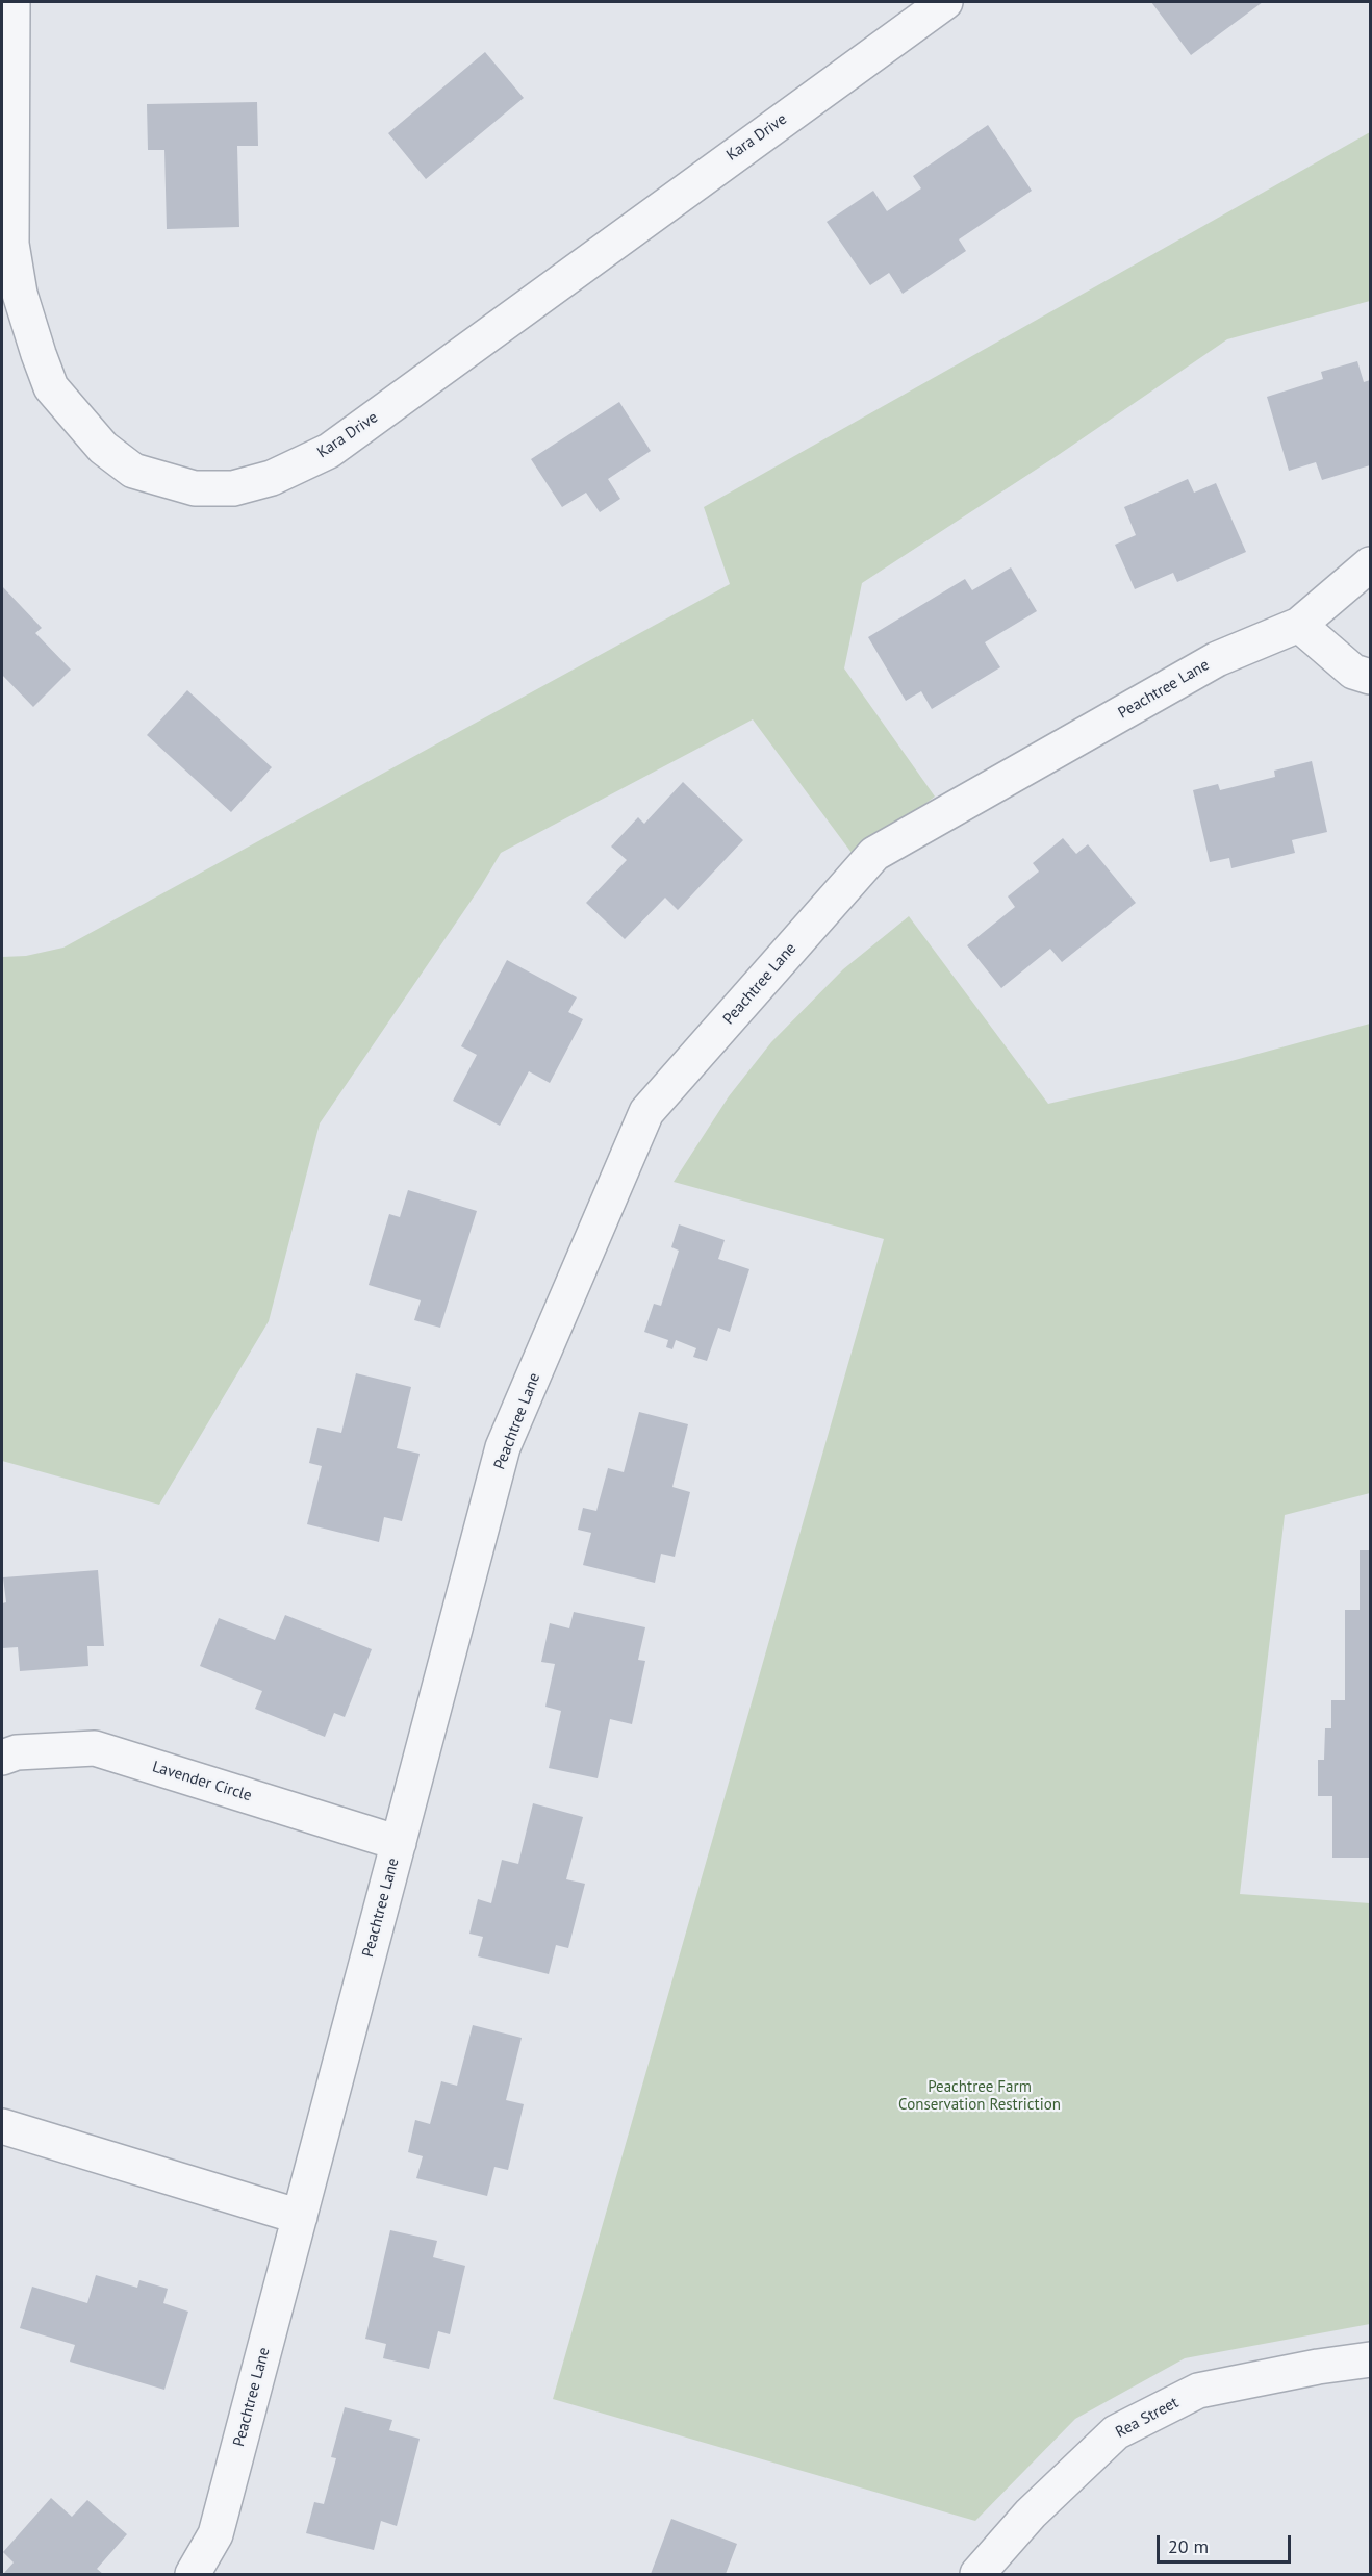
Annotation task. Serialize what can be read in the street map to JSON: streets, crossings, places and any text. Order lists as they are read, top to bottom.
{
  "streets": {
    "street": [
      "Kara Drive",
      "Peachtree Lane",
      "Lavender Circle",
      "Rea Street"
    ]
  },
  "crossings": [
    ["Peachtree Lane", "Lavender Circle"]
  ],
  "parks": ["Peachtree Farm Conservation Restriction"],
  "scale_bar": "20 m"
}
